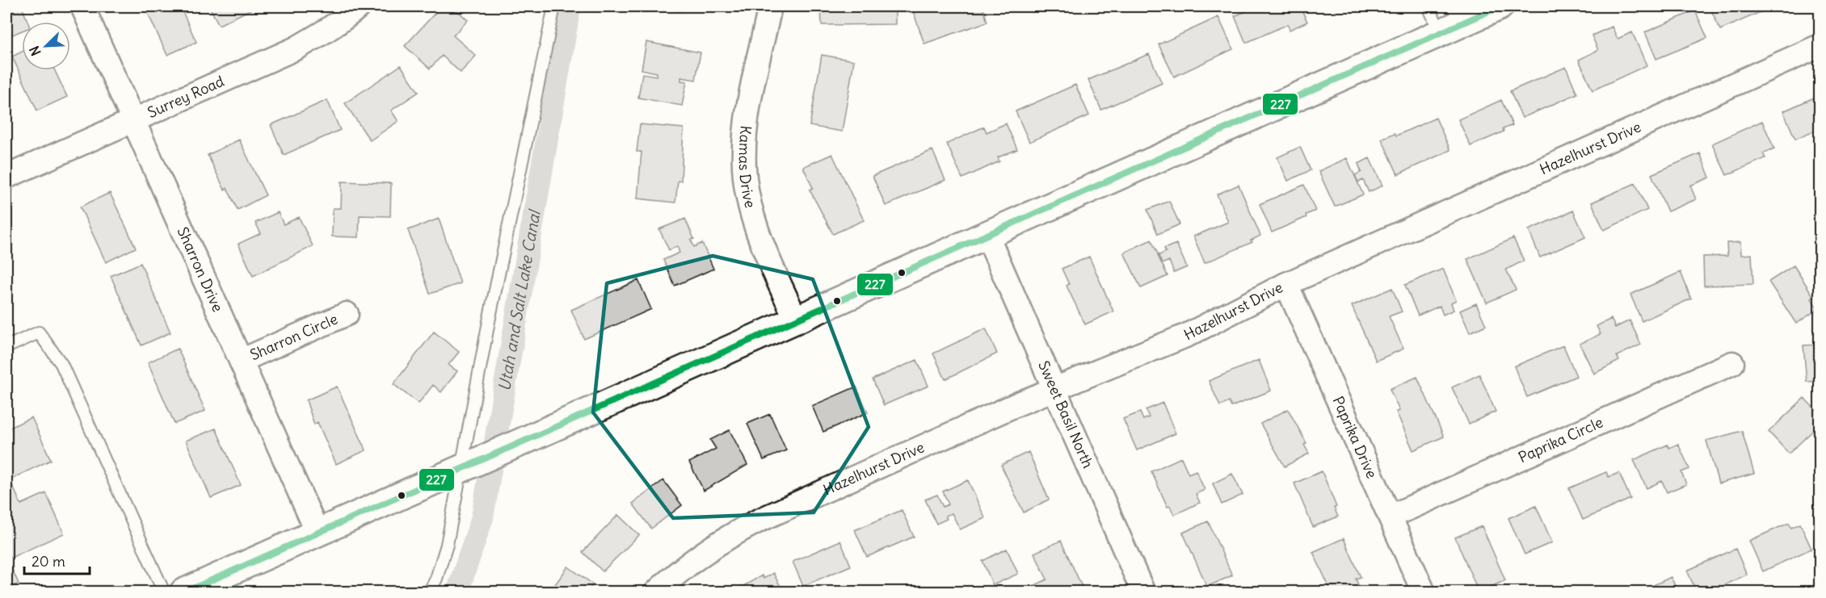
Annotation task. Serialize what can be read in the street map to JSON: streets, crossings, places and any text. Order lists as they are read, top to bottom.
{
  "streets": {
    "street": [
      "Surrey Road",
      "Hazelhurst Drive",
      "Kamas Drive",
      "Sharron Drive",
      "Sharron Circle",
      "Sweet Basil North",
      "Paprika Drive",
      "Paprika Circle"
    ]
  },
  "crossings": [
    ["Surrey Road", "Sharron Drive"],
    ["Hazelhurst Drive", "Sweet Basil North"],
    ["Hazelhurst Drive", "Paprika Drive"],
    ["Sharron Drive", "Sharron Circle"],
    ["Paprika Drive", "Paprika Circle"]
  ],
  "water": ["Utah and Salt Lake Canal"],
  "lines": ["transit line 227"],
  "scale_bar": "20 m",
  "north": "bottom left"
}
